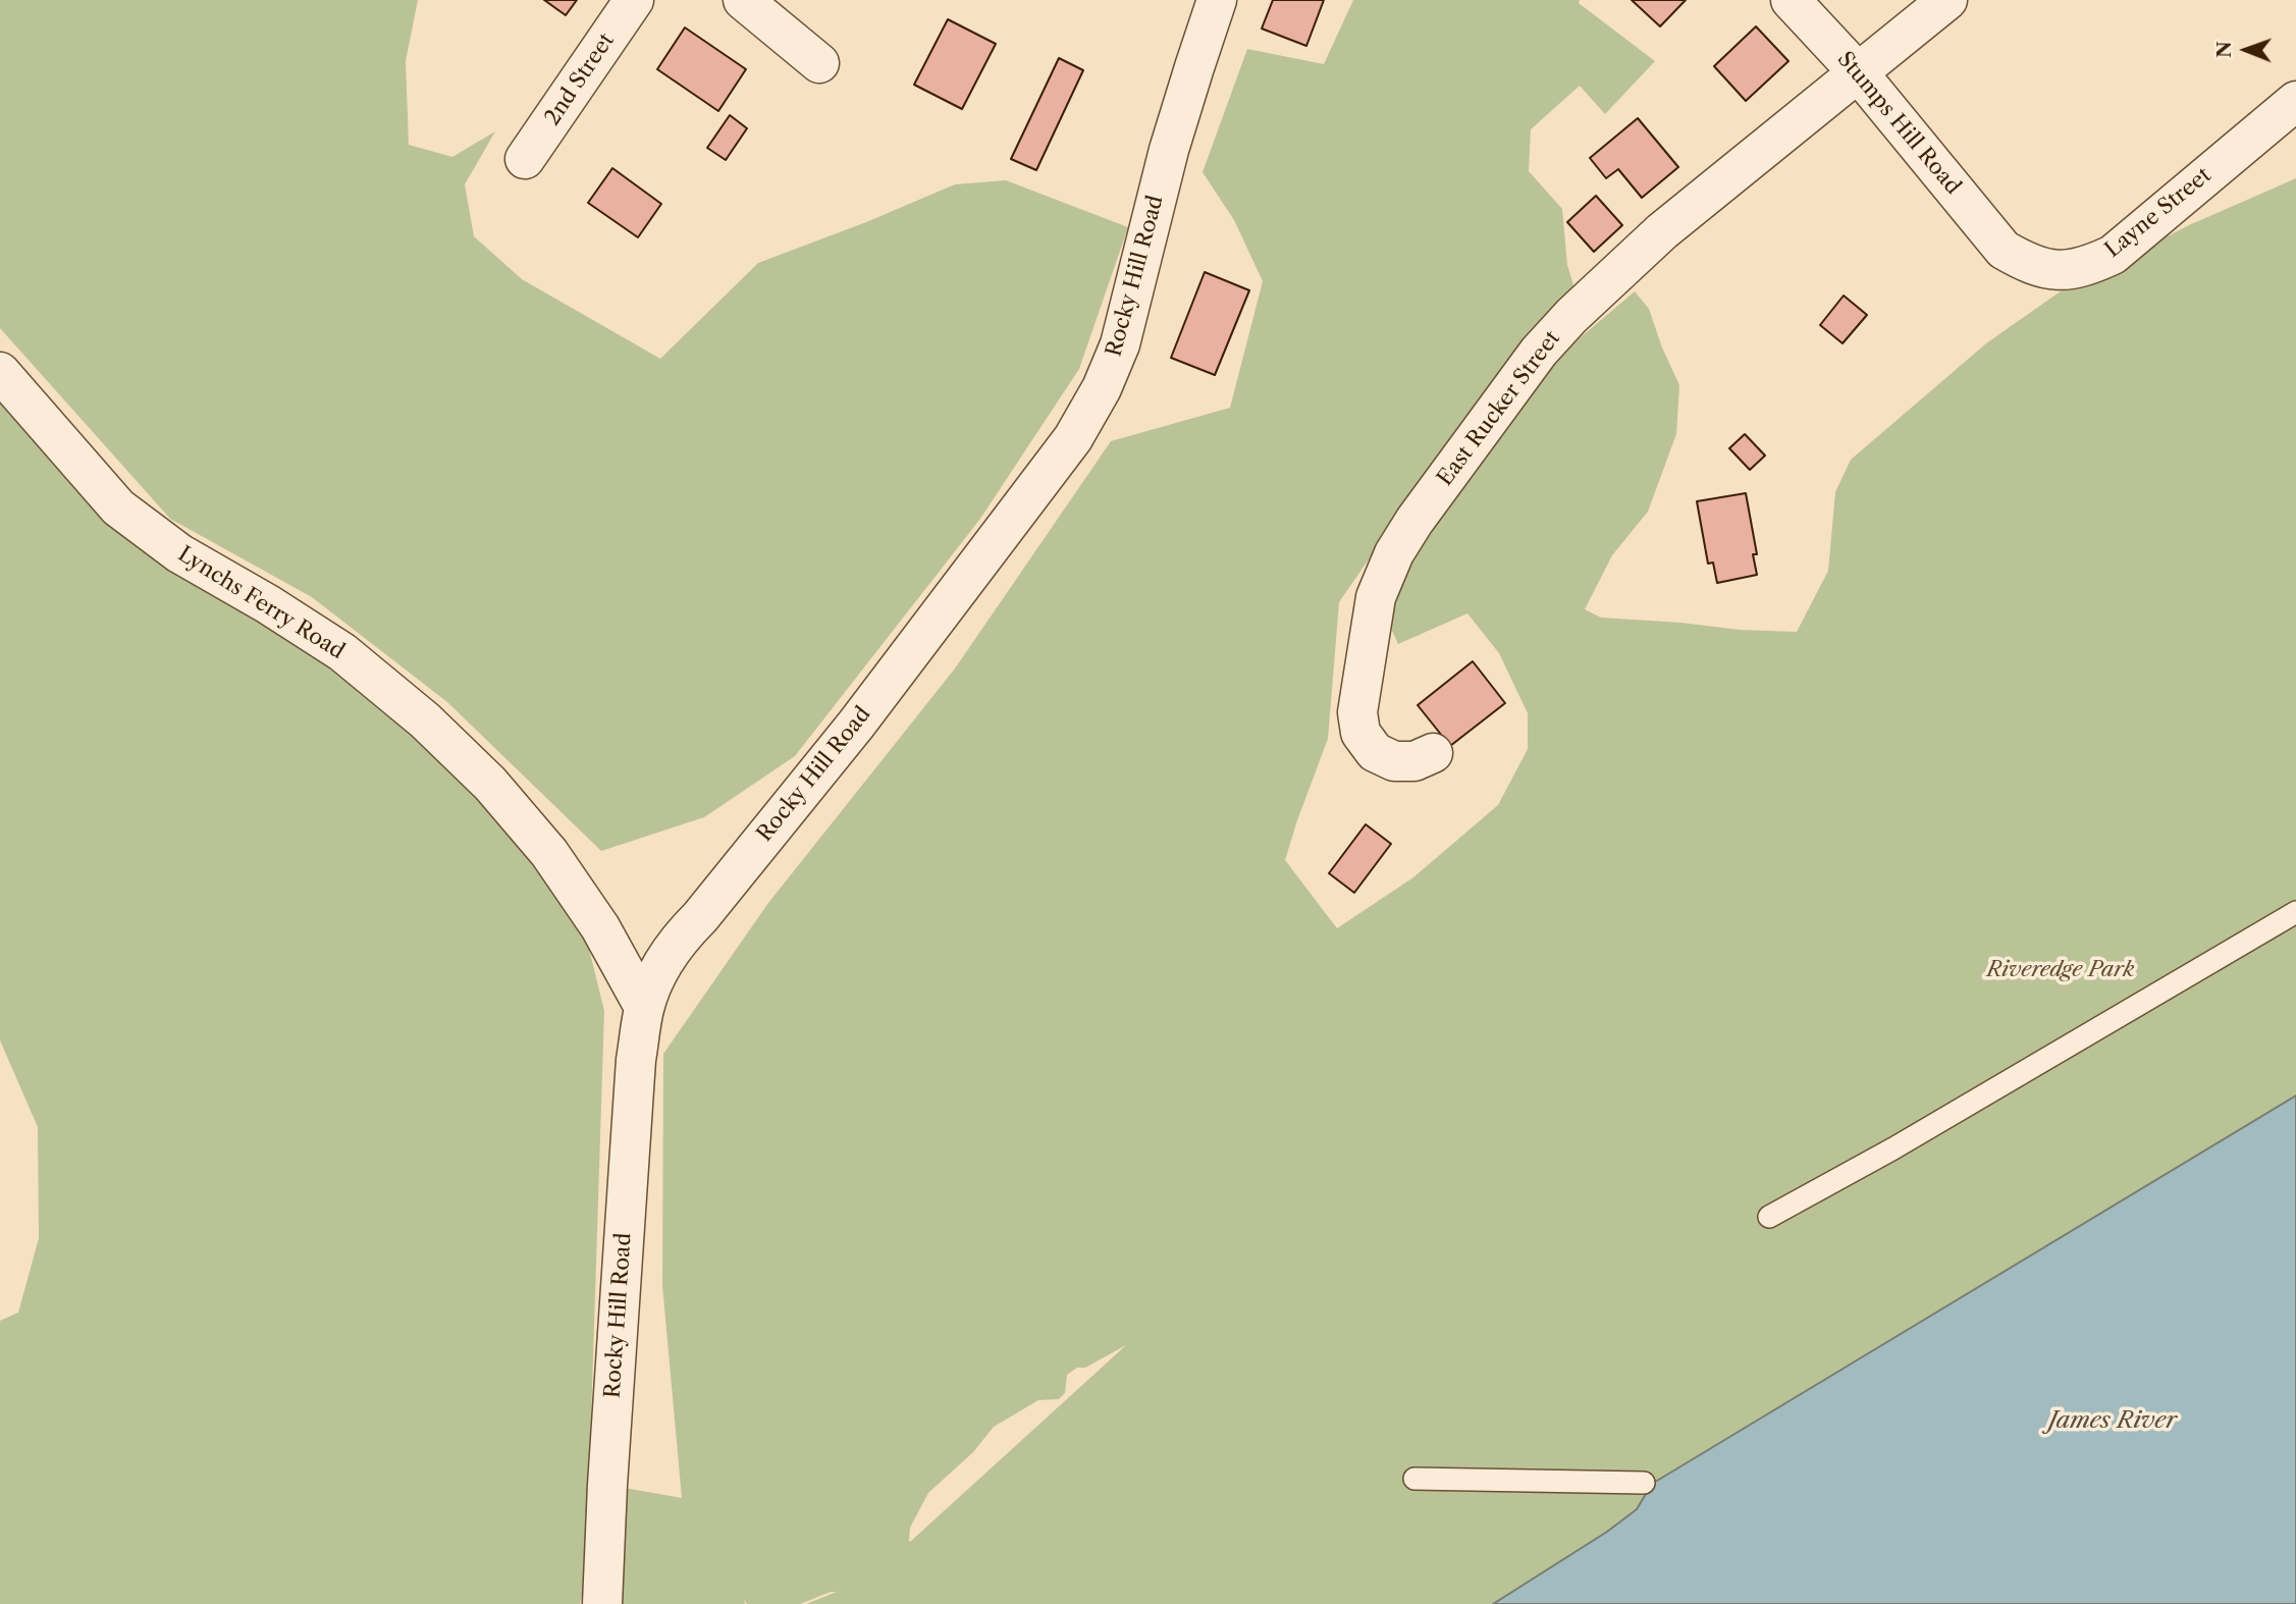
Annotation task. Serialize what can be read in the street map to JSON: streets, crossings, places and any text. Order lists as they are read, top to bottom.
{
  "streets": {
    "street": [
      "2nd Street",
      "Stumps Hill Road",
      "Layne Street",
      "Rocky Hill Road",
      "East Rucker Street",
      "Lynchs Ferry Road"
    ]
  },
  "crossings": [
    ["Stumps Hill Road", "Layne Street"],
    ["Stumps Hill Road", "East Rucker Street"],
    ["Rocky Hill Road", "Lynchs Ferry Road"]
  ],
  "water": ["James River"],
  "parks": ["Riveredge Park"],
  "north": "left"
}
